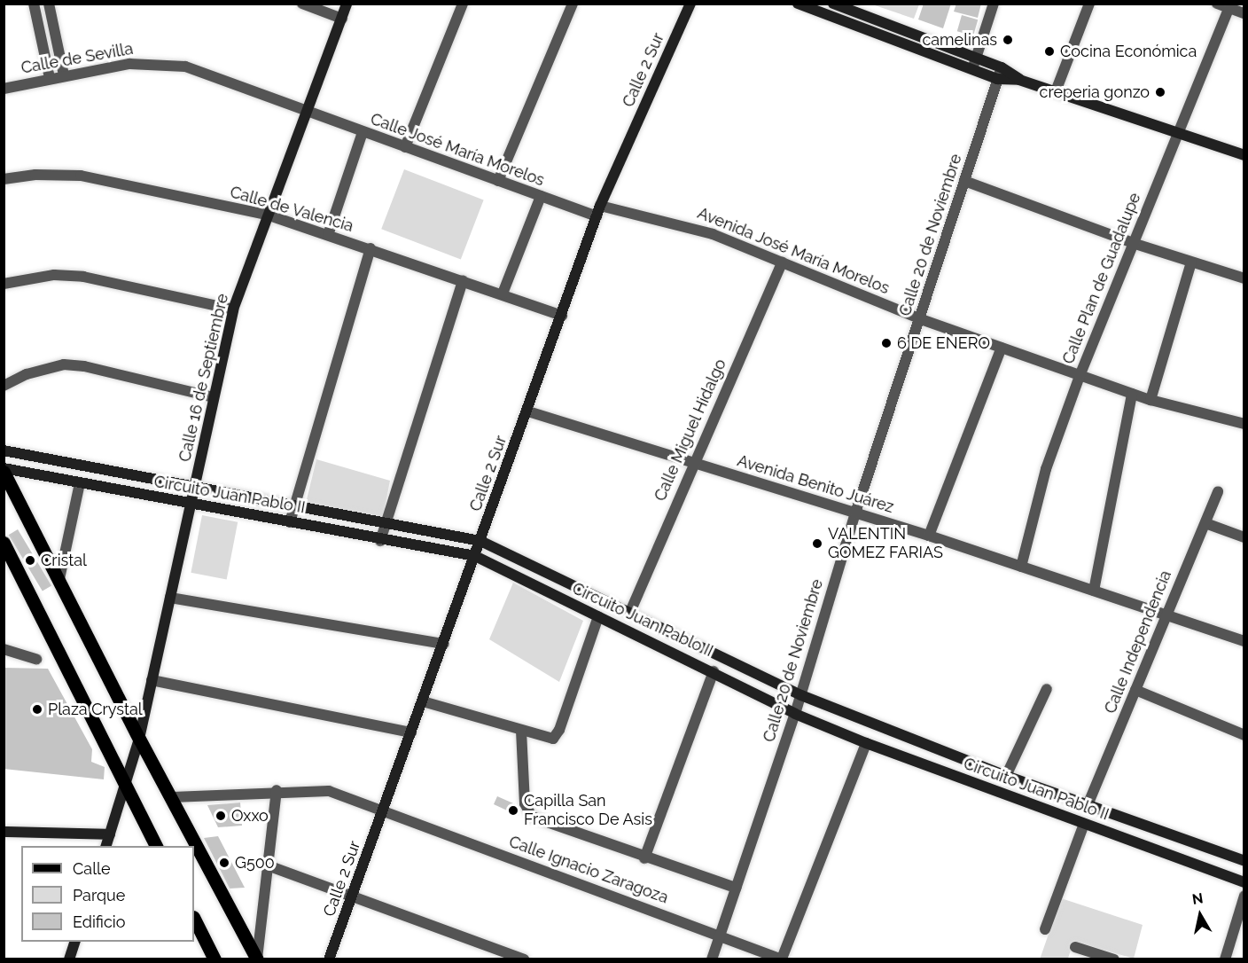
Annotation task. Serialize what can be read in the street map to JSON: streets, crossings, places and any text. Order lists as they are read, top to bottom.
{
  "streets": {
    "main road": ["Calle 2 Sur", "Calle 16 de Septiembre", "Circuito Juan Pablo II"],
    "street": [
      "Calle de Sevilla",
      "Calle José María Morelos",
      "Calle de Valencia",
      "Calle 20 de Noviembre",
      "Avenida José María Morelos",
      "Calle Plan de Guadalupe",
      "Calle Miguel Hidalgo",
      "Avenida Benito Juárez",
      "Calle Independencia",
      "Calle Ignacio Zaragoza"
    ]
  },
  "crossings": [
    ["Calle de Sevilla", "Calle José María Morelos"],
    ["Calle de Sevilla", "Calle 16 de Septiembre"],
    ["Calle 2 Sur", "Calle José María Morelos"],
    ["Calle 2 Sur", "Calle de Valencia"],
    ["Calle 2 Sur", "Avenida José María Morelos"],
    ["Calle 2 Sur", "Avenida Benito Juárez"],
    ["Calle 2 Sur", "Circuito Juan Pablo II"],
    ["Calle 2 Sur", "Calle Ignacio Zaragoza"],
    ["Calle José María Morelos", "Avenida José María Morelos"],
    ["Calle José María Morelos", "Calle 16 de Septiembre"],
    ["Calle de Valencia", "Calle 16 de Septiembre"],
    ["Calle 20 de Noviembre", "Avenida José María Morelos"],
    ["Calle 20 de Noviembre", "Avenida Benito Juárez"],
    ["Calle 20 de Noviembre", "Circuito Juan Pablo II"],
    ["Calle 20 de Noviembre", "Calle Ignacio Zaragoza"],
    ["Avenida José María Morelos", "Calle Plan de Guadalupe"],
    ["Avenida José María Morelos", "Calle Miguel Hidalgo"],
    ["Calle Plan de Guadalupe", "Avenida Benito Juárez"],
    ["Calle 16 de Septiembre", "Circuito Juan Pablo II"],
    ["Calle Miguel Hidalgo", "Avenida Benito Juárez"],
    ["Calle Miguel Hidalgo", "Circuito Juan Pablo II"],
    ["Avenida Benito Juárez", "Calle Independencia"],
    ["Circuito Juan Pablo II", "Calle Independencia"]
  ],
  "places": [
    "camelinas",
    "Cocina Económica",
    "creperia gonzo",
    "6 DE ENERO",
    "VALENTIN GOMEZ FARIAS",
    "Cristal",
    "Plaza Crystal",
    "Capilla San Francisco De Asis",
    "Oxxo",
    "G500"
  ],
  "legend": ["Calle", "Parque", "Edificio"],
  "north": "top"
}
